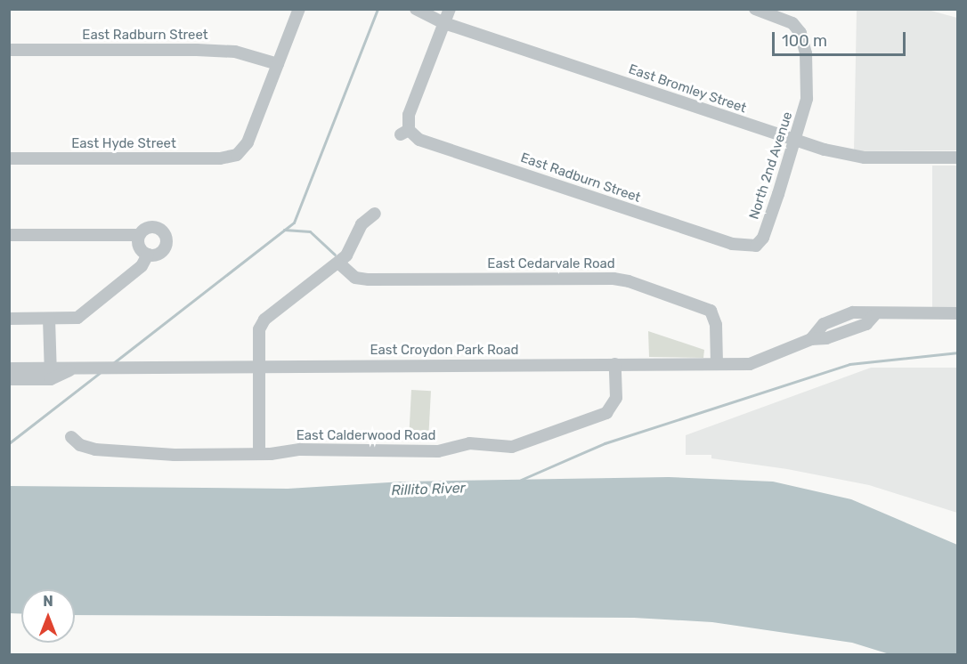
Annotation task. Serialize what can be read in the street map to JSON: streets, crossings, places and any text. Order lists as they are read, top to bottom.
{
  "streets": {
    "street": [
      "East Radburn Street",
      "East Bromley Street",
      "East Hyde Street",
      "North 2nd Avenue",
      "East Cedarvale Road",
      "East Croydon Park Road",
      "East Calderwood Road"
    ]
  },
  "crossings": [
    ["East Radburn Street", "East Bromley Street"],
    ["East Radburn Street", "East Hyde Street"],
    ["East Radburn Street", "North 2nd Avenue"],
    ["East Bromley Street", "North 2nd Avenue"],
    ["East Cedarvale Road", "East Croydon Park Road"],
    ["East Croydon Park Road", "East Calderwood Road"]
  ],
  "water": ["Rillito River"],
  "scale_bar": "100 m",
  "north": "top"
}
